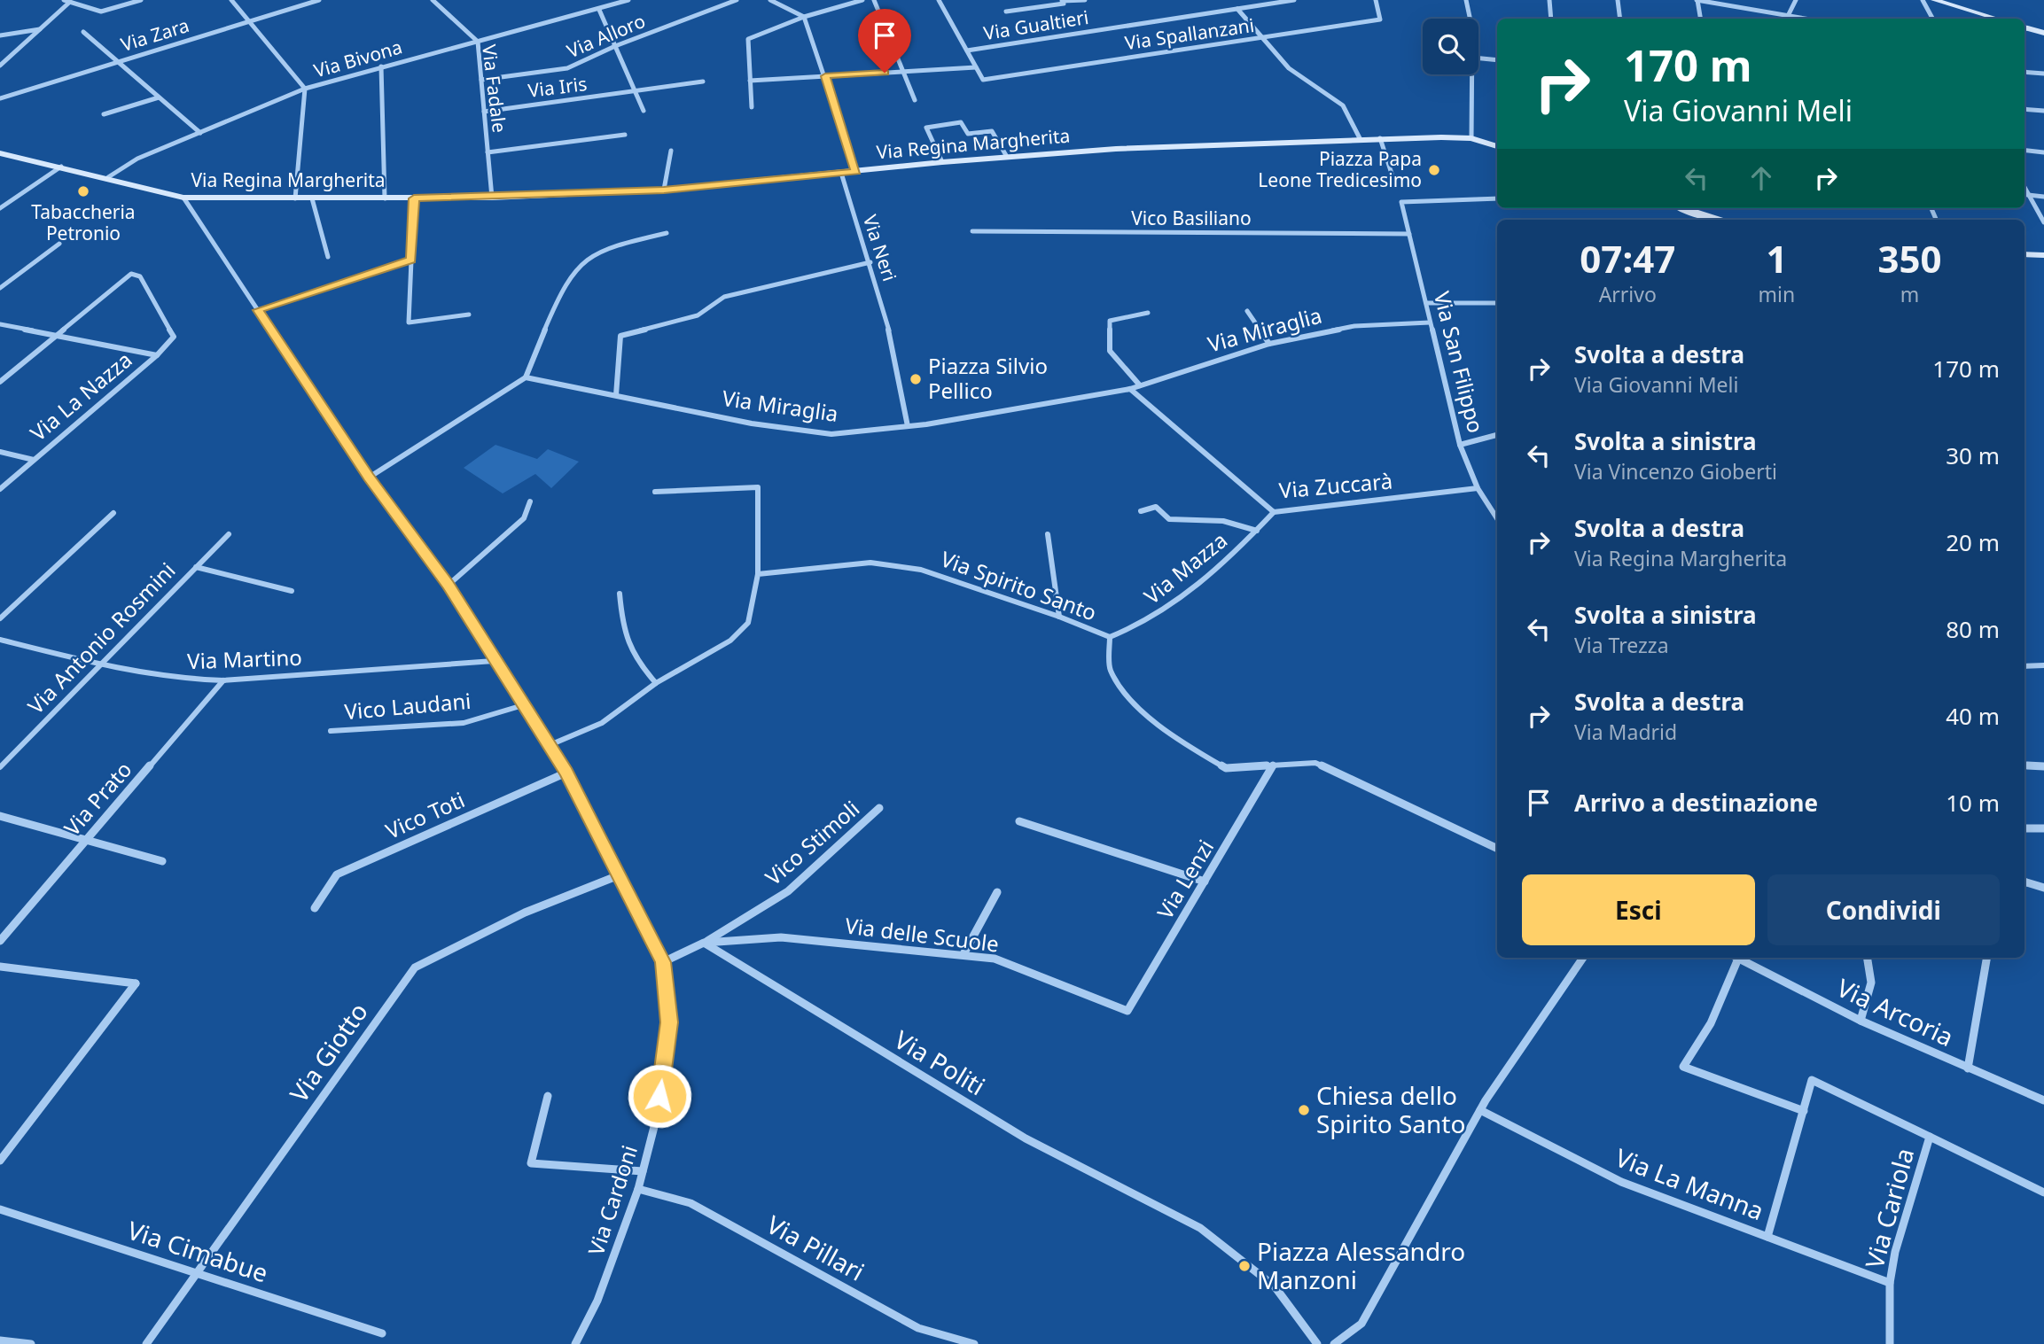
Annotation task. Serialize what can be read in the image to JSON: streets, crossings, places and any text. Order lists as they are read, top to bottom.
{
  "streets": {
    "street": [
      "Via Gualtieri",
      "Via Spallanzani",
      "Via Zara",
      "Via Alloro",
      "Via Bivona",
      "Via Iris",
      "Via Fadale",
      "Via Regina Margherita",
      "Vico Basiliano",
      "Via Neri",
      "Via Miraglia",
      "Via San Filippo",
      "Via La Nazza",
      "Via Zuccarà",
      "Via Mazza",
      "Via Spirito Santo",
      "Via Antonio Rosmini",
      "Via Martino",
      "Vico Laudani",
      "Via Prato",
      "Vico Toti",
      "Vico Stimoli",
      "Via Lenzi",
      "Via delle Scuole",
      "Via Arcoria",
      "Via Giotto",
      "Via Politi",
      "Via La Manna",
      "Via Cardoni",
      "Via Cariola",
      "Via Pillari",
      "Via Cimabue"
    ]
  },
  "crossings": [
    ["Via Alloro", "Via Fadale"],
    ["Via Bivona", "Via Fadale"],
    ["Via Bivona", "Via Regina Margherita"],
    ["Via Iris", "Via Fadale"],
    ["Via Fadale", "Via Regina Margherita"],
    ["Via Regina Margherita", "Via Neri"],
    ["Via Regina Margherita", "Via Cardoni"],
    ["Vico Basiliano", "Via San Filippo"],
    ["Via Neri", "Via Miraglia"],
    ["Via Miraglia", "Via San Filippo"],
    ["Via Miraglia", "Via Zuccarà"],
    ["Via San Filippo", "Via Zuccarà"],
    ["Via Zuccarà", "Via Mazza"],
    ["Via Mazza", "Via Spirito Santo"],
    ["Via Spirito Santo", "Via Lenzi"],
    ["Via Antonio Rosmini", "Via Martino"],
    ["Via Martino", "Via Prato"],
    ["Via Martino", "Via Cardoni"],
    ["Vico Laudani", "Via Cardoni"],
    ["Vico Toti", "Via Cardoni"],
    ["Vico Stimoli", "Via delle Scuole"],
    ["Vico Stimoli", "Via Politi"],
    ["Via Lenzi", "Via delle Scuole"],
    ["Via delle Scuole", "Via Politi"],
    ["Via Giotto", "Via Cardoni"],
    ["Via Giotto", "Via Cimabue"],
    ["Via La Manna", "Via Cariola"],
    ["Via Cardoni", "Via Pillari"]
  ],
  "places": [
    "Piazza Papa Leone Tredicesimo",
    "Tabaccheria Petronio",
    "Piazza Silvio Pellico",
    "Chiesa dello Spirito Santo",
    "Piazza Alessandro Manzoni"
  ],
  "page": {
    "turn": ["170 m", "Via Giovanni Meli"],
    "eta": [
      "07:47",
      "Arrivo",
      "1",
      "min",
      "350",
      "m"
    ],
    "list": [
      {
        "name": "Svolta a destra",
        "note": "Via Giovanni Meli",
        "value": "170 m"
      },
      {
        "name": "Svolta a sinistra",
        "note": "Via Vincenzo Gioberti",
        "value": "30 m"
      },
      {
        "name": "Svolta a destra",
        "note": "Via Regina Margherita",
        "value": "20 m"
      },
      {
        "name": "Svolta a sinistra",
        "note": "Via Trezza",
        "value": "80 m"
      },
      {
        "name": "Svolta a destra",
        "note": "Via Madrid",
        "value": "40 m"
      },
      {
        "name": "Arrivo a destinazione",
        "value": "10 m"
      }
    ],
    "buttons": ["Esci", "Condividi"]
  }
}
